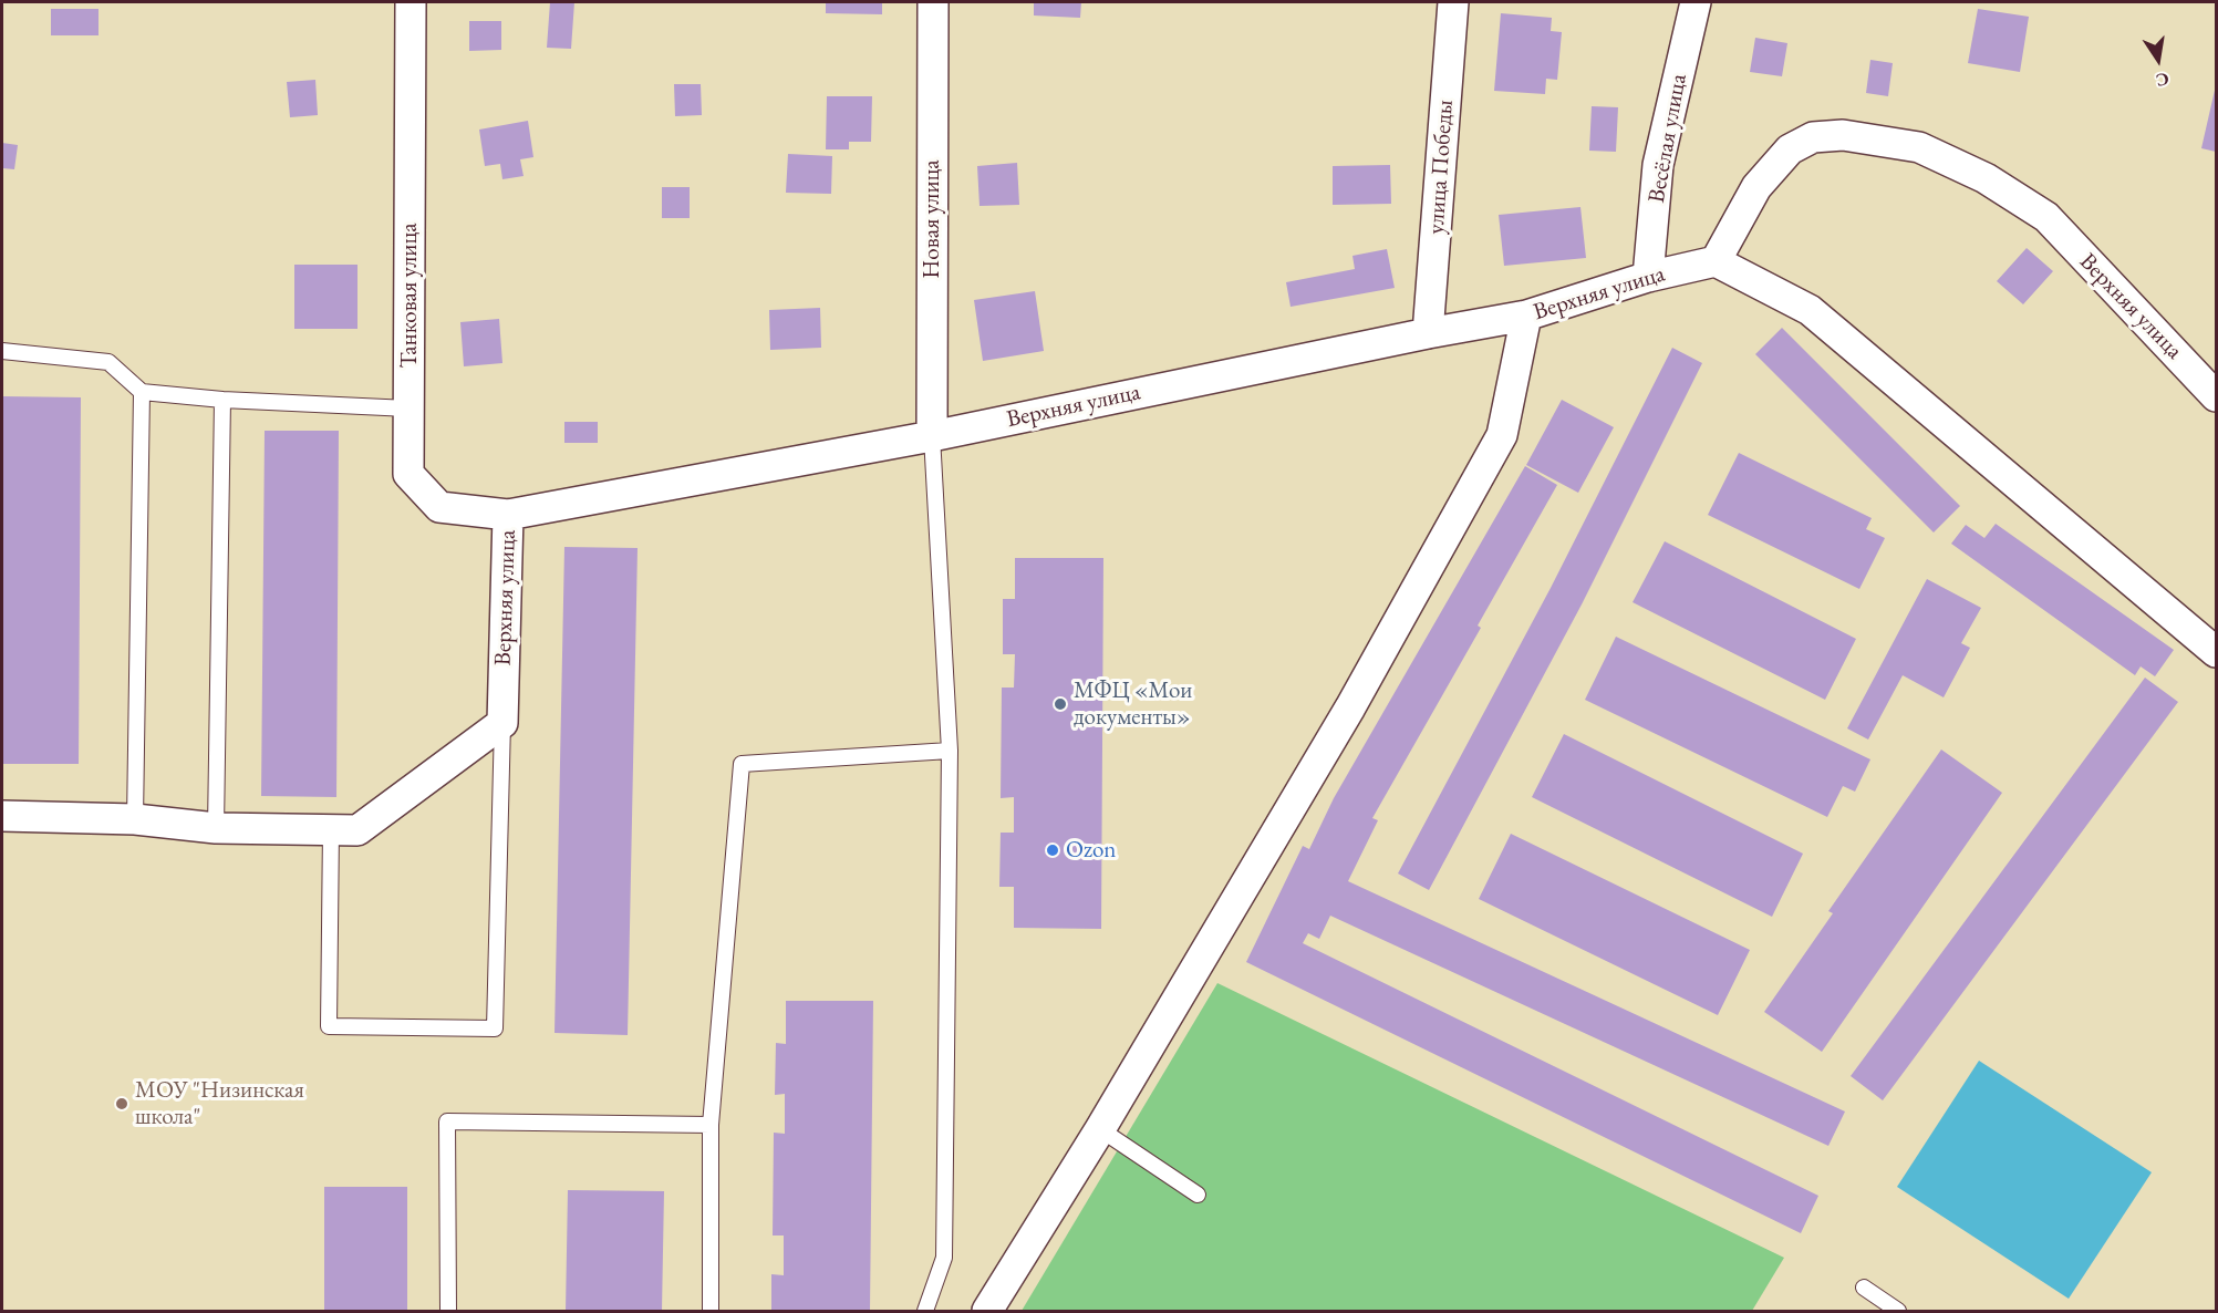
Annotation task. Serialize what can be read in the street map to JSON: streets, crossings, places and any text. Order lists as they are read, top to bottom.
{
  "streets": {
    "street": [
      "Весёлая улица",
      "улица Победы",
      "Новая улица",
      "Верхняя улица",
      "Танковая улица"
    ]
  },
  "crossings": [
    ["Весёлая улица", "Верхняя улица"],
    ["улица Победы", "Верхняя улица"],
    ["Новая улица", "Верхняя улица"],
    ["Верхняя улица", "Танковая улица"]
  ],
  "places": ["МФЦ «Мои документы»", "Ozon", "МОУ \"Низинская школа\""],
  "north": "bottom"
}
